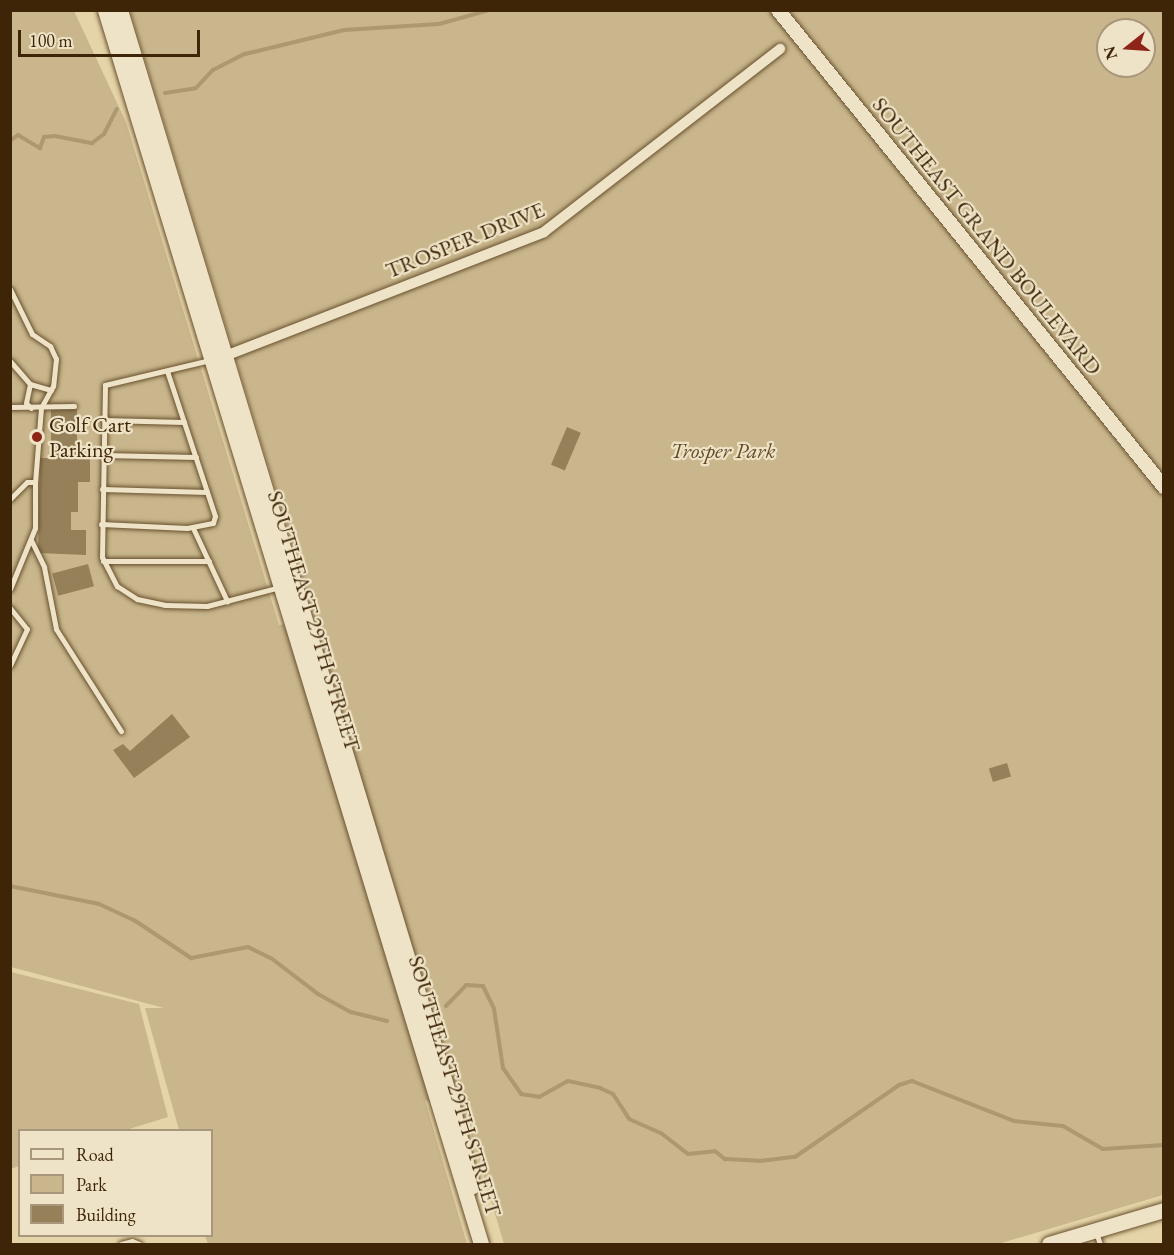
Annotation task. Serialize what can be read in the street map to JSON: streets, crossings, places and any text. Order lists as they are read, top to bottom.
{
  "streets": {
    "main road": ["SOUTHEAST 29TH STREET"],
    "street": ["SOUTHEAST GRAND BOULEVARD", "TROSPER DRIVE"]
  },
  "crossings": [
    ["TROSPER DRIVE", "SOUTHEAST 29TH STREET"]
  ],
  "parks": ["Trosper Park"],
  "places": ["Golf Cart Parking"],
  "legend": ["Road", "Park", "Building"],
  "scale_bar": "100 m",
  "north": "left"
}
